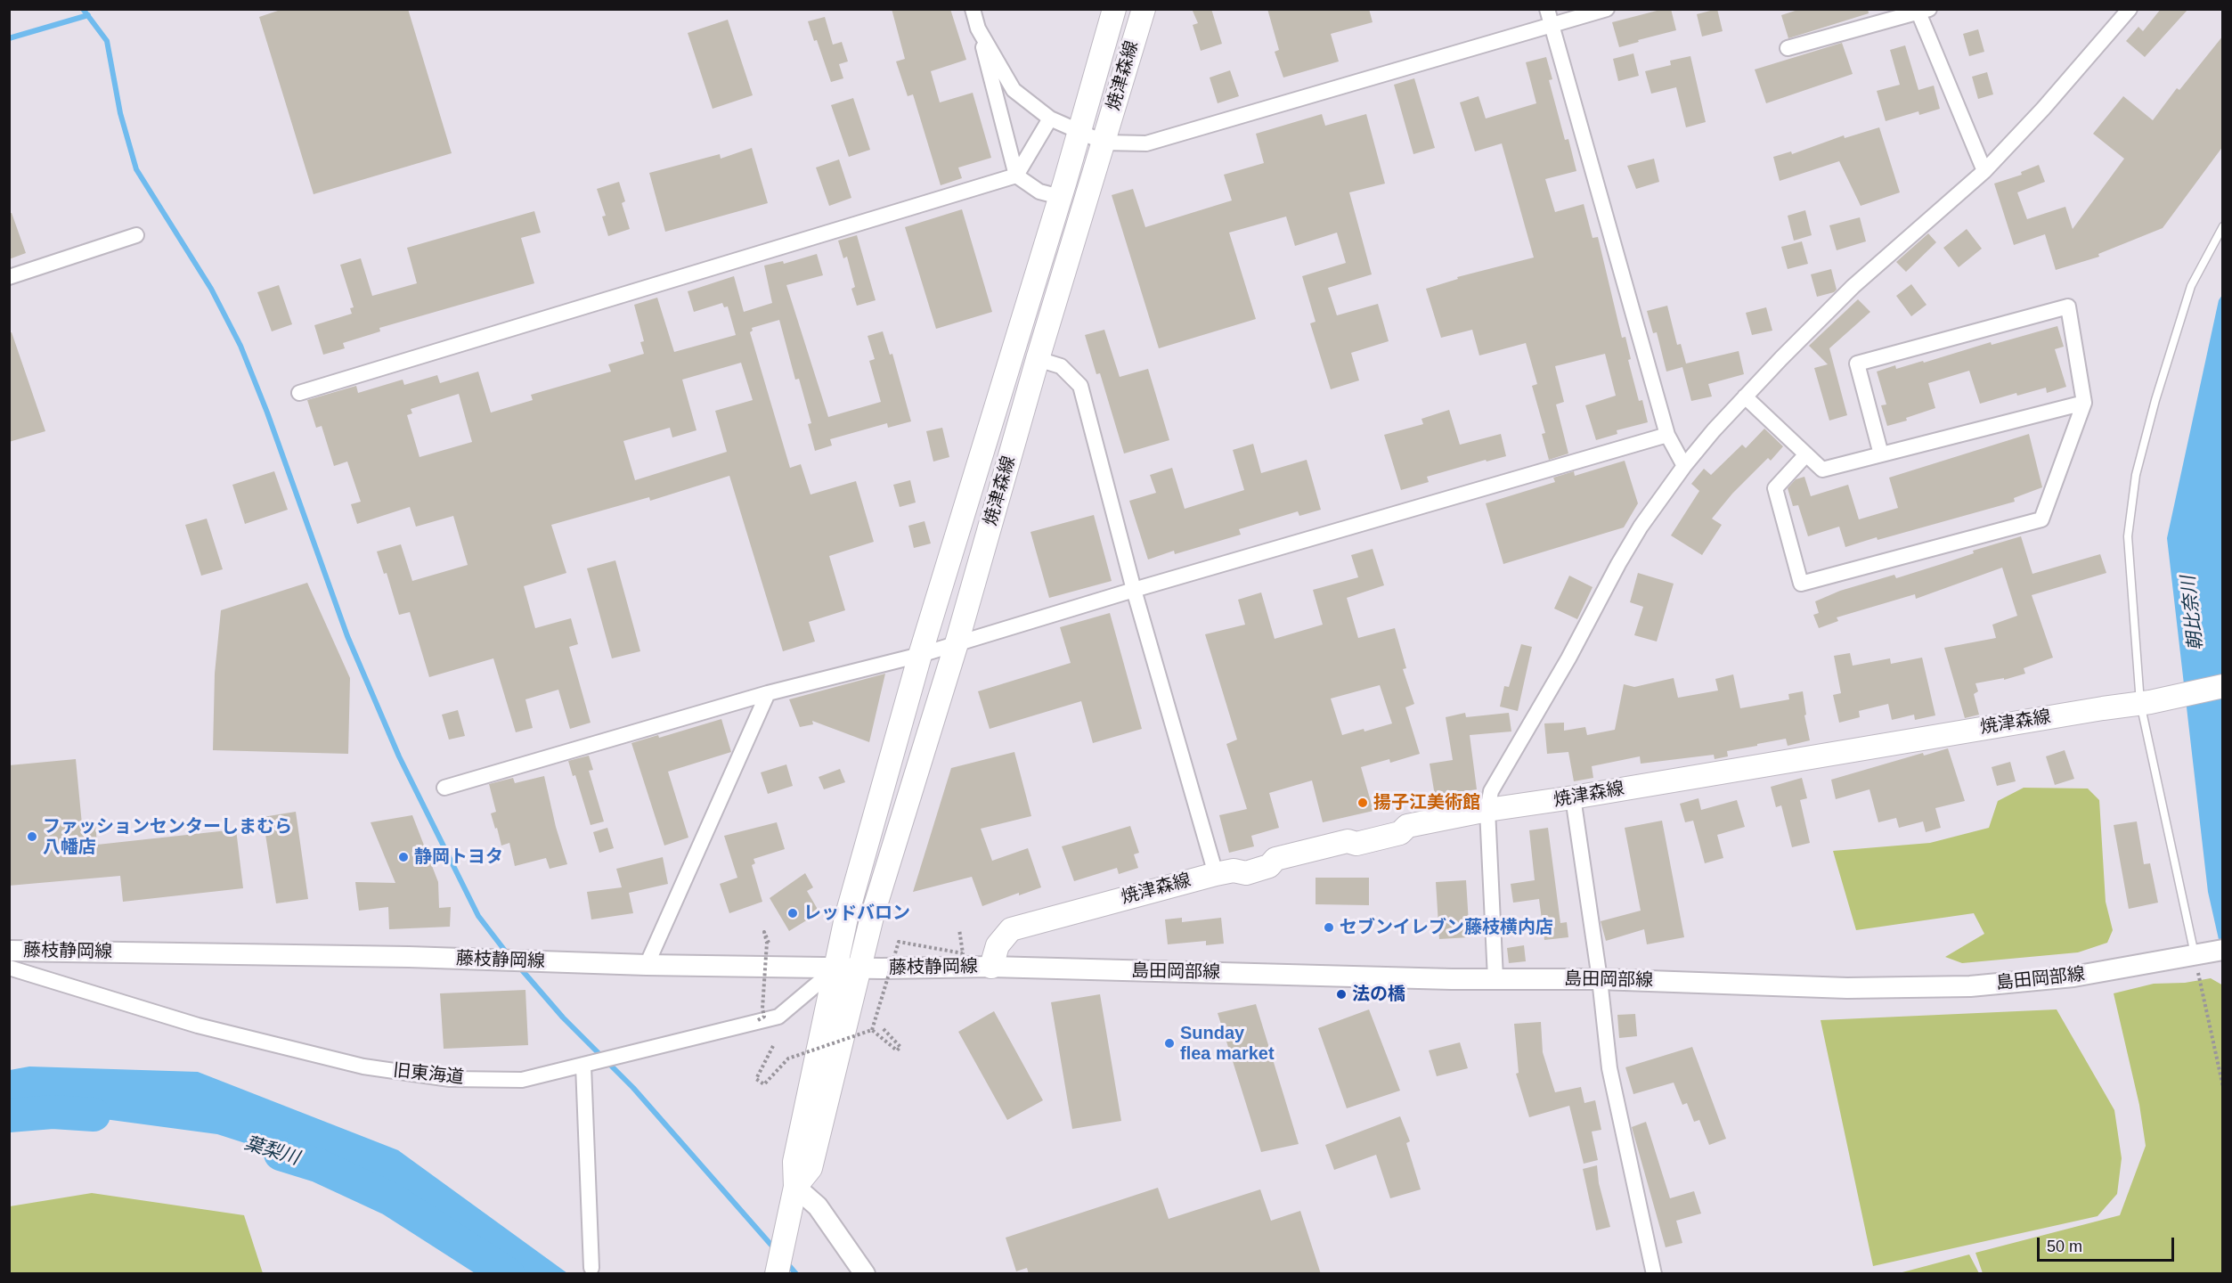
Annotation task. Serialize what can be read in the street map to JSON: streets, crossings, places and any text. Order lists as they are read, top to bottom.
{
  "streets": {
    "main road": ["焼津森線", "藤枝静岡線", "島田岡部線"],
    "street": ["旧東海道"]
  },
  "crossings": [
    ["焼津森線", "藤枝静岡線"],
    ["焼津森線", "島田岡部線"],
    ["焼津森線", "旧東海道"],
    ["藤枝静岡線", "島田岡部線"],
    ["藤枝静岡線", "旧東海道"]
  ],
  "water": ["朝比奈川", "葉梨川"],
  "places": [
    "揚子江美術館",
    "ファッションセンターしまむら 八幡店",
    "静岡トヨタ",
    "レッドバロン",
    "セブンイレブン藤枝横内店",
    "法の橋",
    "Sunday flea market"
  ],
  "scale_bar": "50 m"
}
